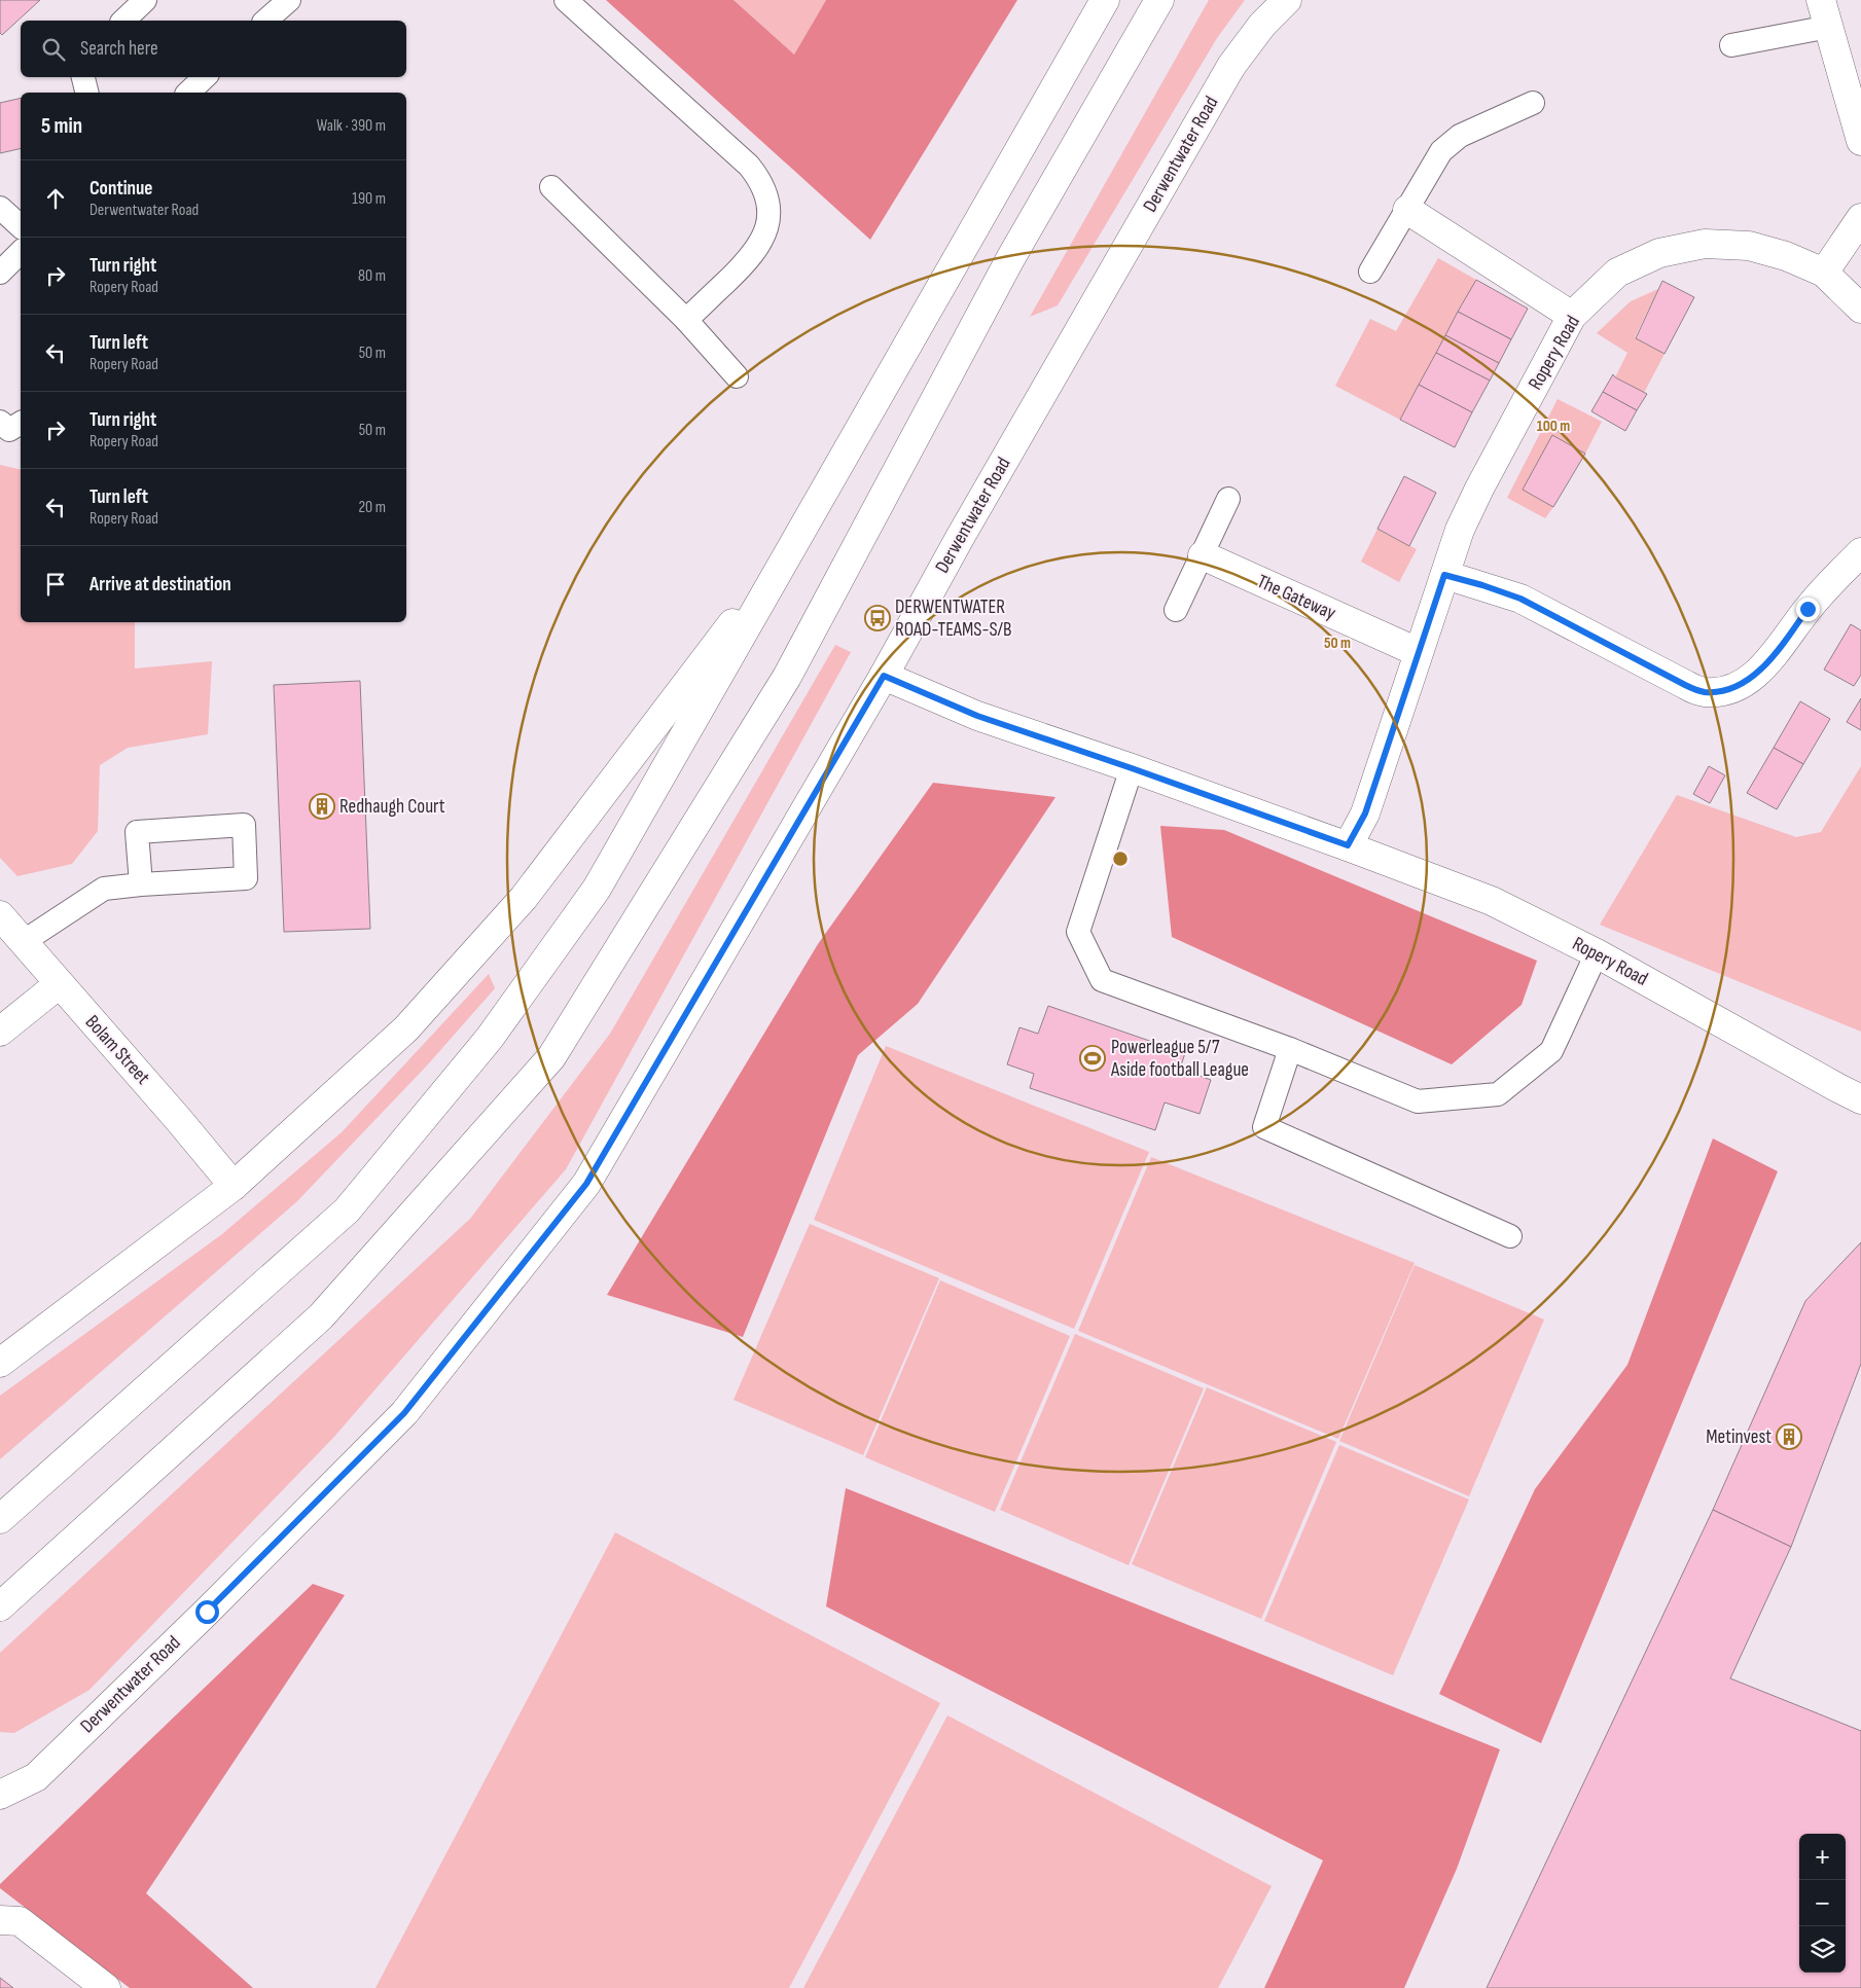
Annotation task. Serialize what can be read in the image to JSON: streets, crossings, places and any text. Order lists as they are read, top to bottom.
{
  "streets": {
    "main road": [
      "Derwentwater Road",
      "Ropery Road",
      "The Gateway",
      "Bolam Street"
    ]
  },
  "crossings": [
    ["Derwentwater Road", "Ropery Road"],
    ["Ropery Road", "The Gateway"]
  ],
  "places": {
    "bus stop": ["DERWENTWATER ROAD-TEAMS-S/B"],
    "building": ["Redhaugh Court", "Metinvest"],
    "sports": ["Powerleague 5/7 Aside football League"]
  },
  "page": {
    "search": "Search here",
    "heading": ["5 min", "Walk · 390 m"],
    "list": [
      ["Continue", "Derwentwater Road", "190 m"],
      ["Turn right", "Ropery Road", "80 m"],
      ["Turn left", "Ropery Road", "50 m"],
      ["Turn right", "Ropery Road", "50 m"],
      ["Turn left", "Ropery Road", "20 m"],
      "Arrive at destination"
    ],
    "map_buttons": ["+", "−"]
  },
  "rings": ["100 m", "50 m"]
}
